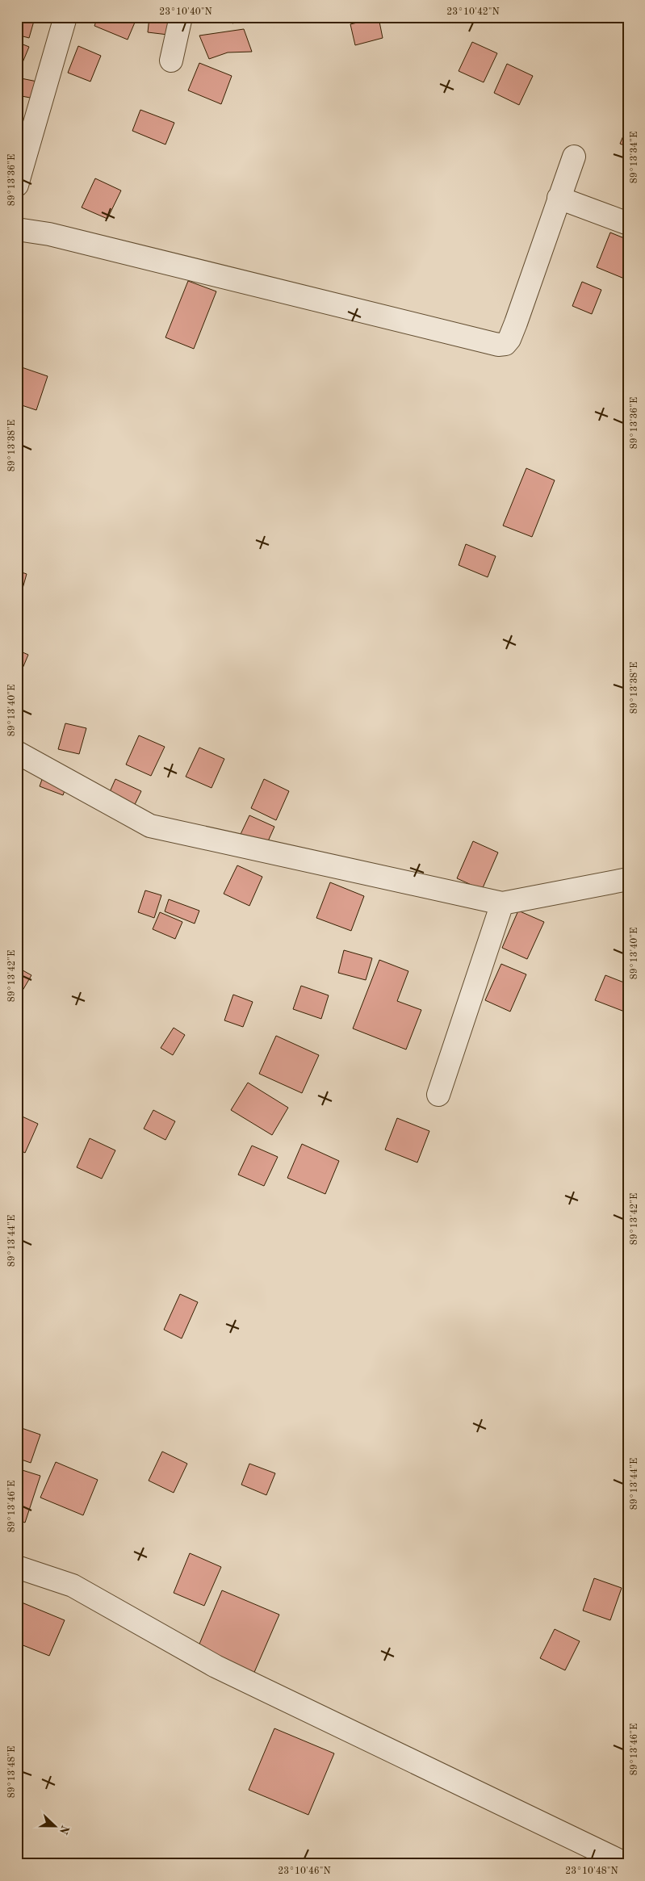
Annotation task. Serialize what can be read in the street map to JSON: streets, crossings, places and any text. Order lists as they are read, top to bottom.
{
  "north": "right",
  "coordinates": [
    "23°10'40\"N",
    "23°10'42\"N",
    "89°13'34\"E",
    "89°13'36\"E",
    "89°13'38\"E",
    "89°13'40\"E",
    "89°13'42\"E",
    "89°13'44\"E",
    "89°13'46\"E",
    "89°13'48\"E",
    "23°10'46\"N",
    "23°10'48\"N"
  ]
}
